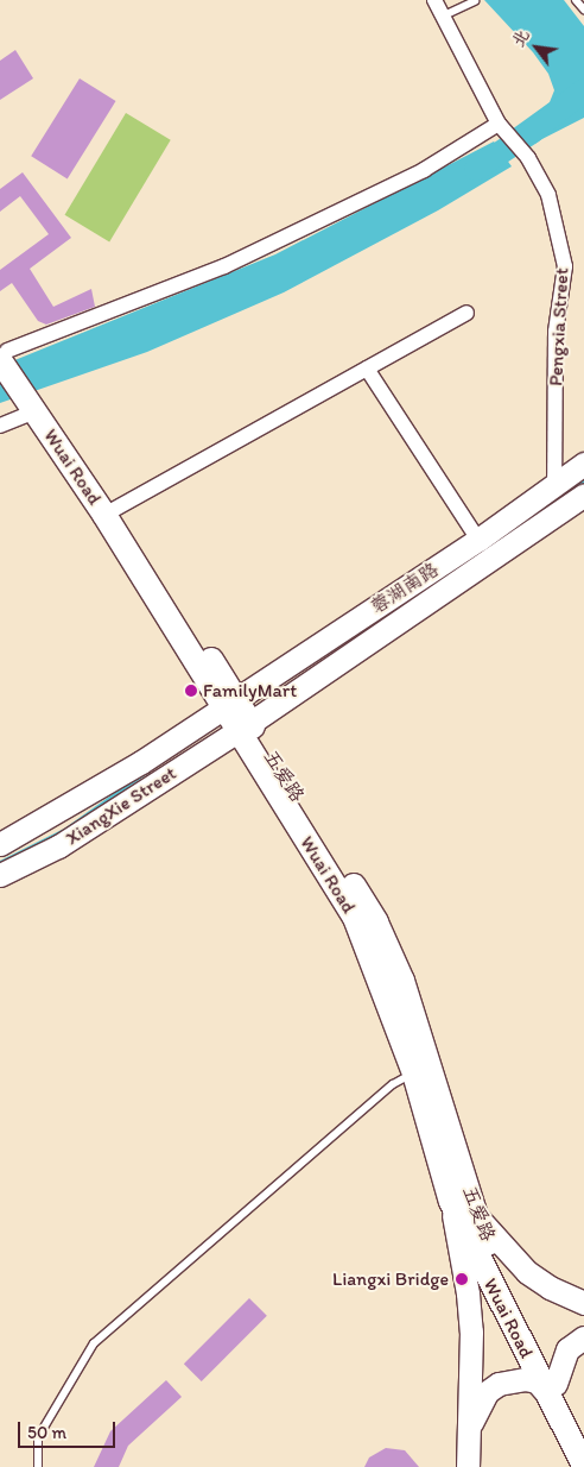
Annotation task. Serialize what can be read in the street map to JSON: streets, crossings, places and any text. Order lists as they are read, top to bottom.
{
  "streets": {
    "main road": [
      "Wuai Road",
      "蓉湖南路",
      "五爱路",
      "XiangXie Street"
    ],
    "street": ["Pengxia Street"]
  },
  "crossings": [
    ["Pengxia Street", "蓉湖南路"],
    ["Wuai Road", "蓉湖南路"],
    ["Wuai Road", "五爱路"],
    ["Wuai Road", "XiangXie Street"],
    ["蓉湖南路", "五爱路"],
    ["蓉湖南路", "XiangXie Street"],
    ["五爱路", "XiangXie Street"]
  ],
  "places": ["FamilyMart", "Liangxi Bridge"],
  "scale_bar": "50 m",
  "north": "top left"
}
